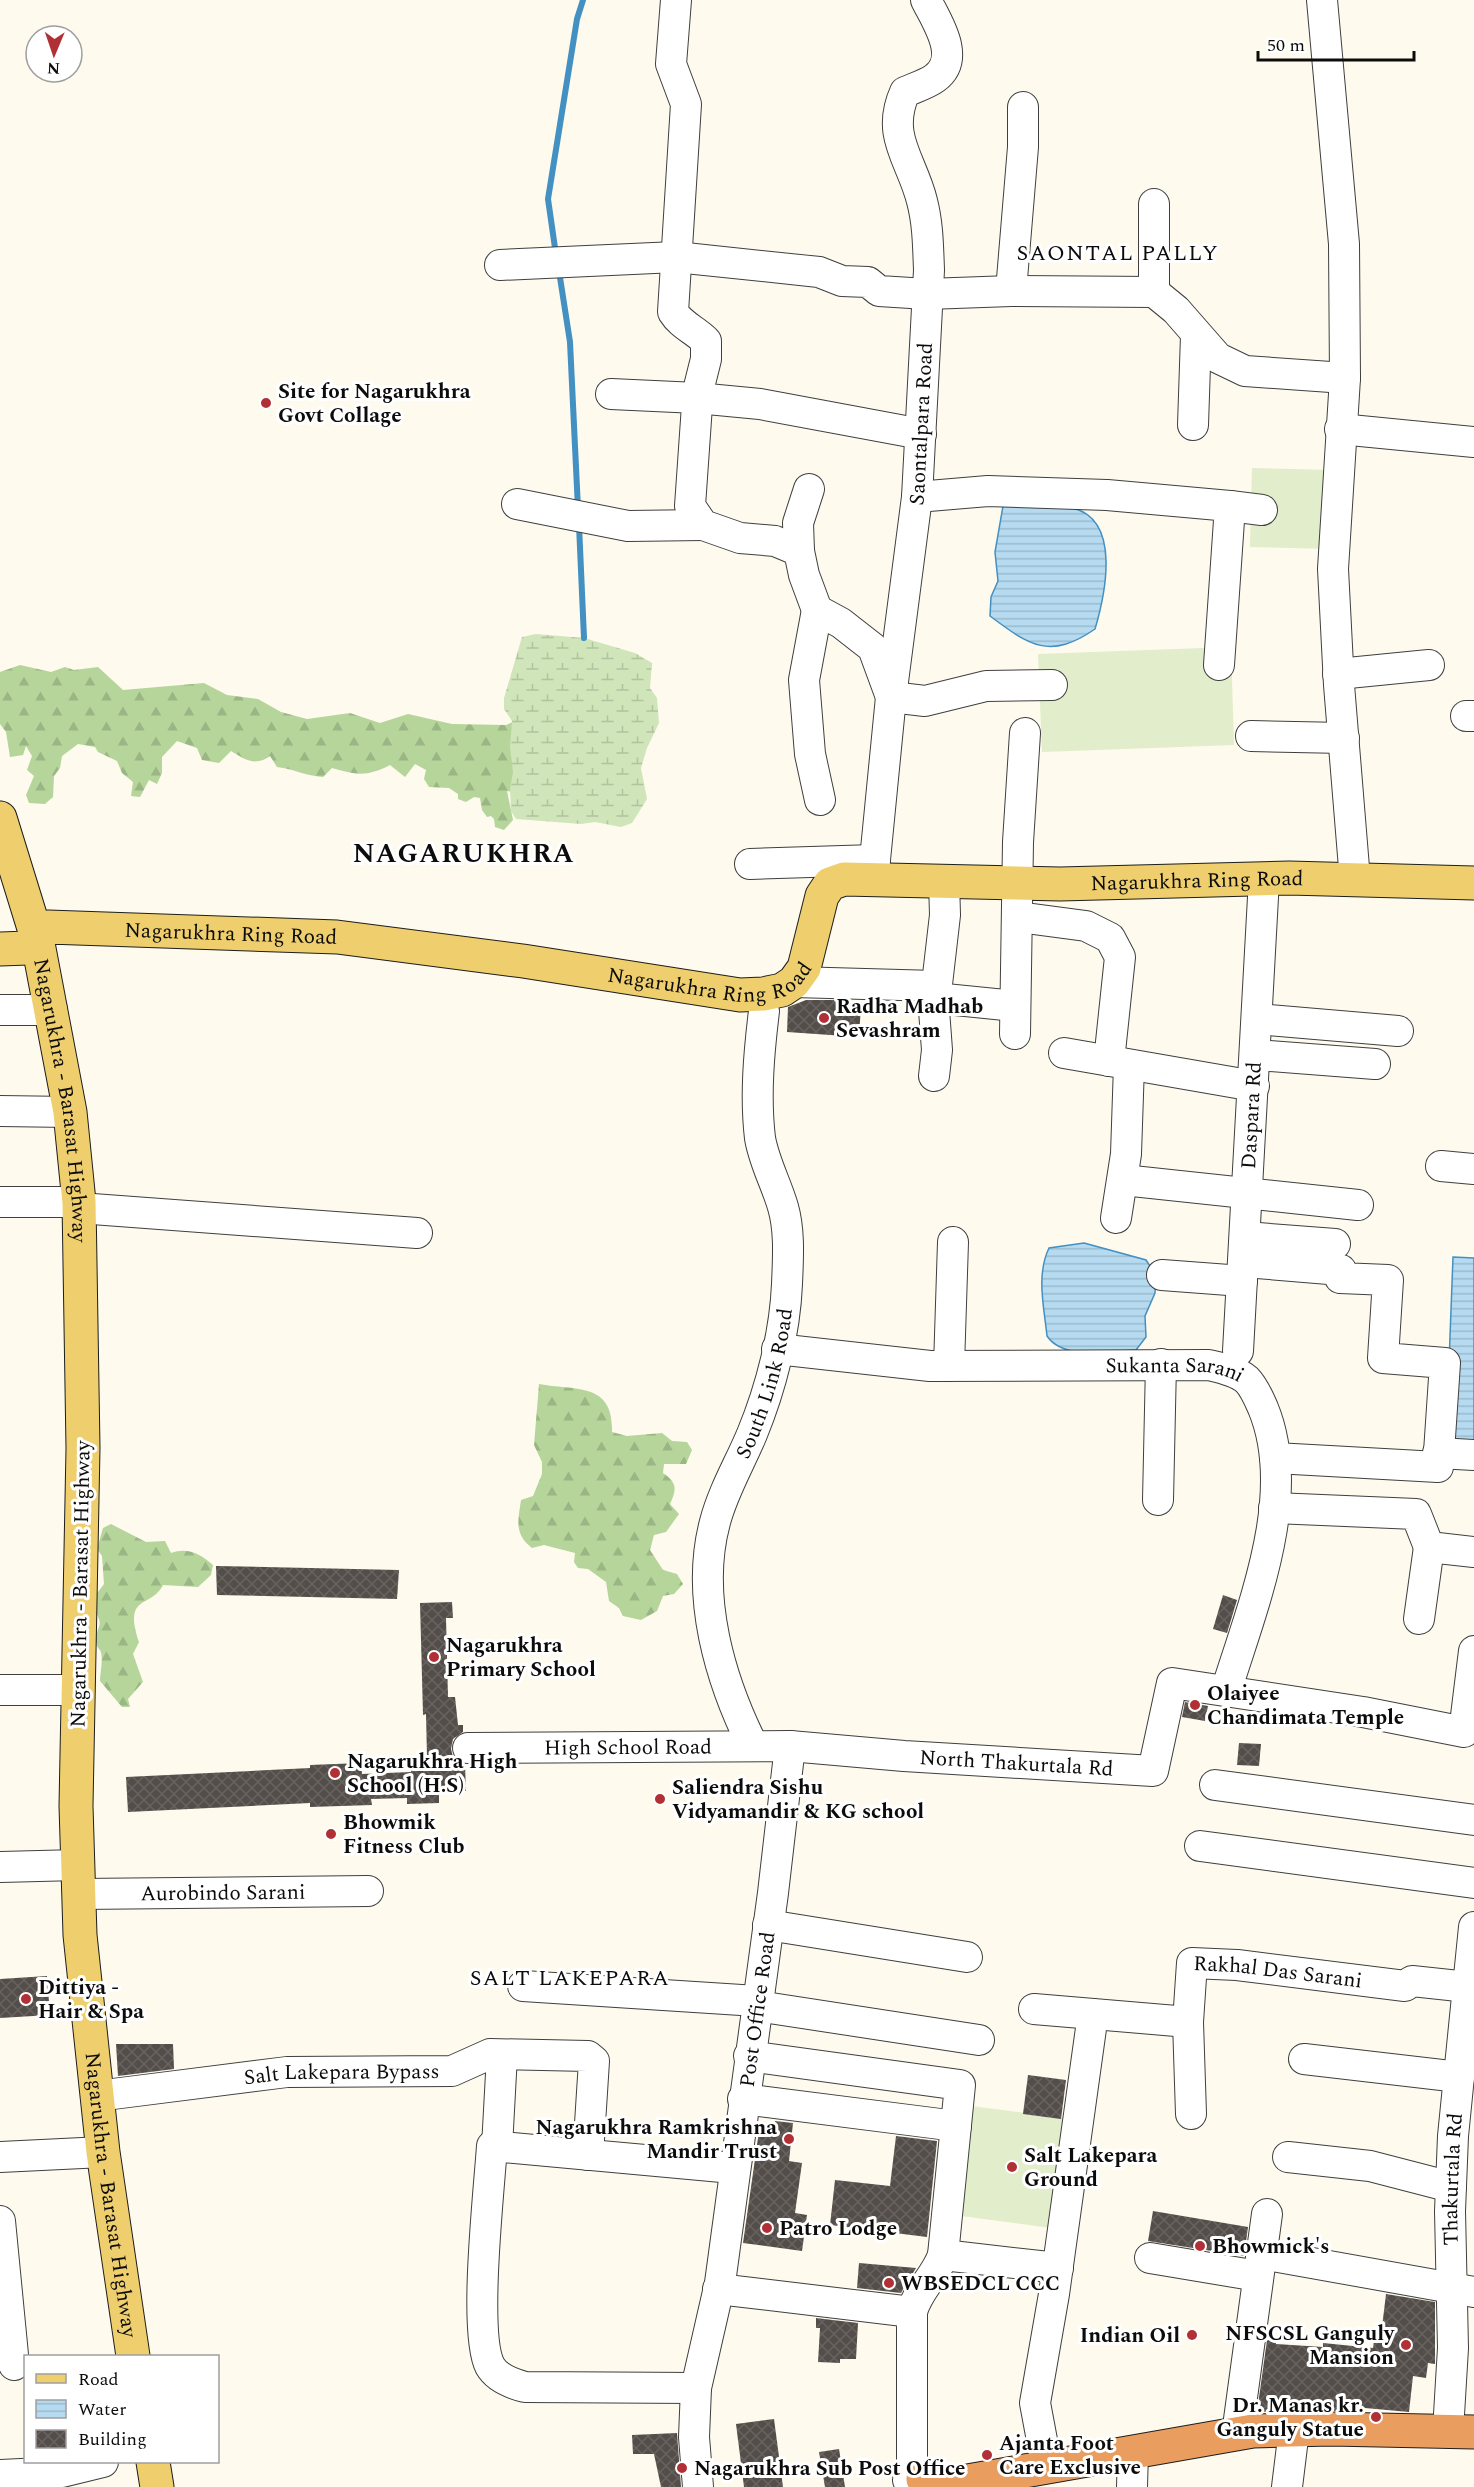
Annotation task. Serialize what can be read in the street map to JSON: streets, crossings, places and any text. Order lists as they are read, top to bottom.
{
  "streets": {
    "main road": ["Nagarukhra Ring Road", "Nagarukhra - Barasat Highway"],
    "street": [
      "Saontalpara Road",
      "Daspara Rd",
      "Sukanta Sarani",
      "South Link Road",
      "High School Road",
      "North Thakurtala Rd",
      "Aurobindo Sarani",
      "Rakhal Das Sarani",
      "Post Office Road",
      "Salt Lakepara Bypass",
      "Thakurtala Rd"
    ]
  },
  "crossings": [
    ["Saontalpara Road", "Nagarukhra Ring Road"],
    ["Nagarukhra Ring Road", "Nagarukhra - Barasat Highway"],
    ["Nagarukhra Ring Road", "Daspara Rd"],
    ["Nagarukhra Ring Road", "South Link Road"],
    ["Nagarukhra - Barasat Highway", "Aurobindo Sarani"],
    ["Nagarukhra - Barasat Highway", "Salt Lakepara Bypass"],
    ["Sukanta Sarani", "South Link Road"],
    ["Sukanta Sarani", "North Thakurtala Rd"],
    ["South Link Road", "High School Road"],
    ["High School Road", "North Thakurtala Rd"],
    ["High School Road", "Post Office Road"],
    ["North Thakurtala Rd", "Post Office Road"],
    ["Rakhal Das Sarani", "Thakurtala Rd"]
  ],
  "districts": ["SAONTAL PALLY", "NAGARUKHRA", "SALT LAKEPARA"],
  "places": [
    "Site for Nagarukhra Govt Collage",
    "Radha Madhab Sevashram",
    "Nagarukhra Primary School",
    "Olaiyee Chandimata Temple",
    "Nagarukhra High School (H.S)",
    "Saliendra Sishu Vidyamandir & KG school",
    "Bhowmik Fitness Club",
    "Dittiya - Hair & Spa",
    "Nagarukhra Ramkrishna Mandir Trust",
    "Salt Lakepara Ground",
    "Patro Lodge",
    "Bhowmick's",
    "WBSEDCL CCC",
    "Indian Oil",
    "NFSCSL Ganguly Mansion",
    "Dr. Manas kr. Ganguly Statue",
    "Ajanta Foot Care Exclusive",
    "Nagarukhra Sub Post Office"
  ],
  "legend": ["Road", "Water", "Building"],
  "scale_bar": "50 m",
  "north": "bottom"
}
